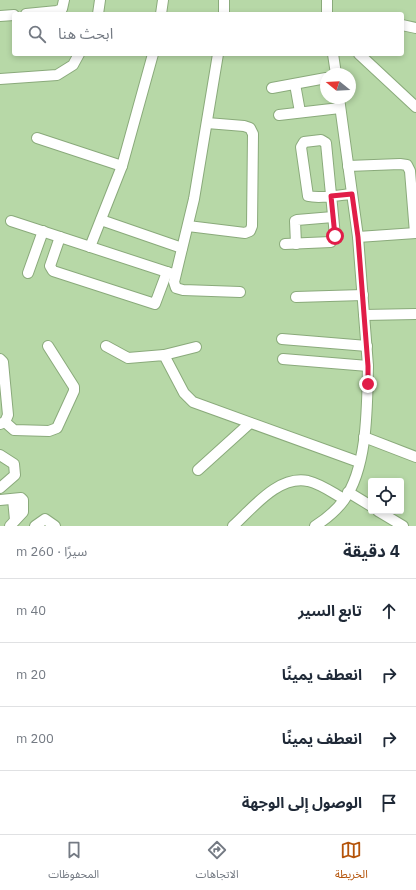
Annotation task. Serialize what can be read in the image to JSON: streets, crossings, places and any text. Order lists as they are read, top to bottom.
{
  "north": "left",
  "page": {
    "search": "ابحث هنا",
    "heading": ["4 دقيقة", "سيرًا · 260 m"],
    "list": [
      ["تابع السير", "40 m"],
      ["انعطف يمينًا", "20 m"],
      ["انعطف يمينًا", "200 m"],
      "الوصول إلى الوجهة"
    ],
    "nav": ["الخريطة", "الاتجاهات", "المحفوظات"]
  }
}
